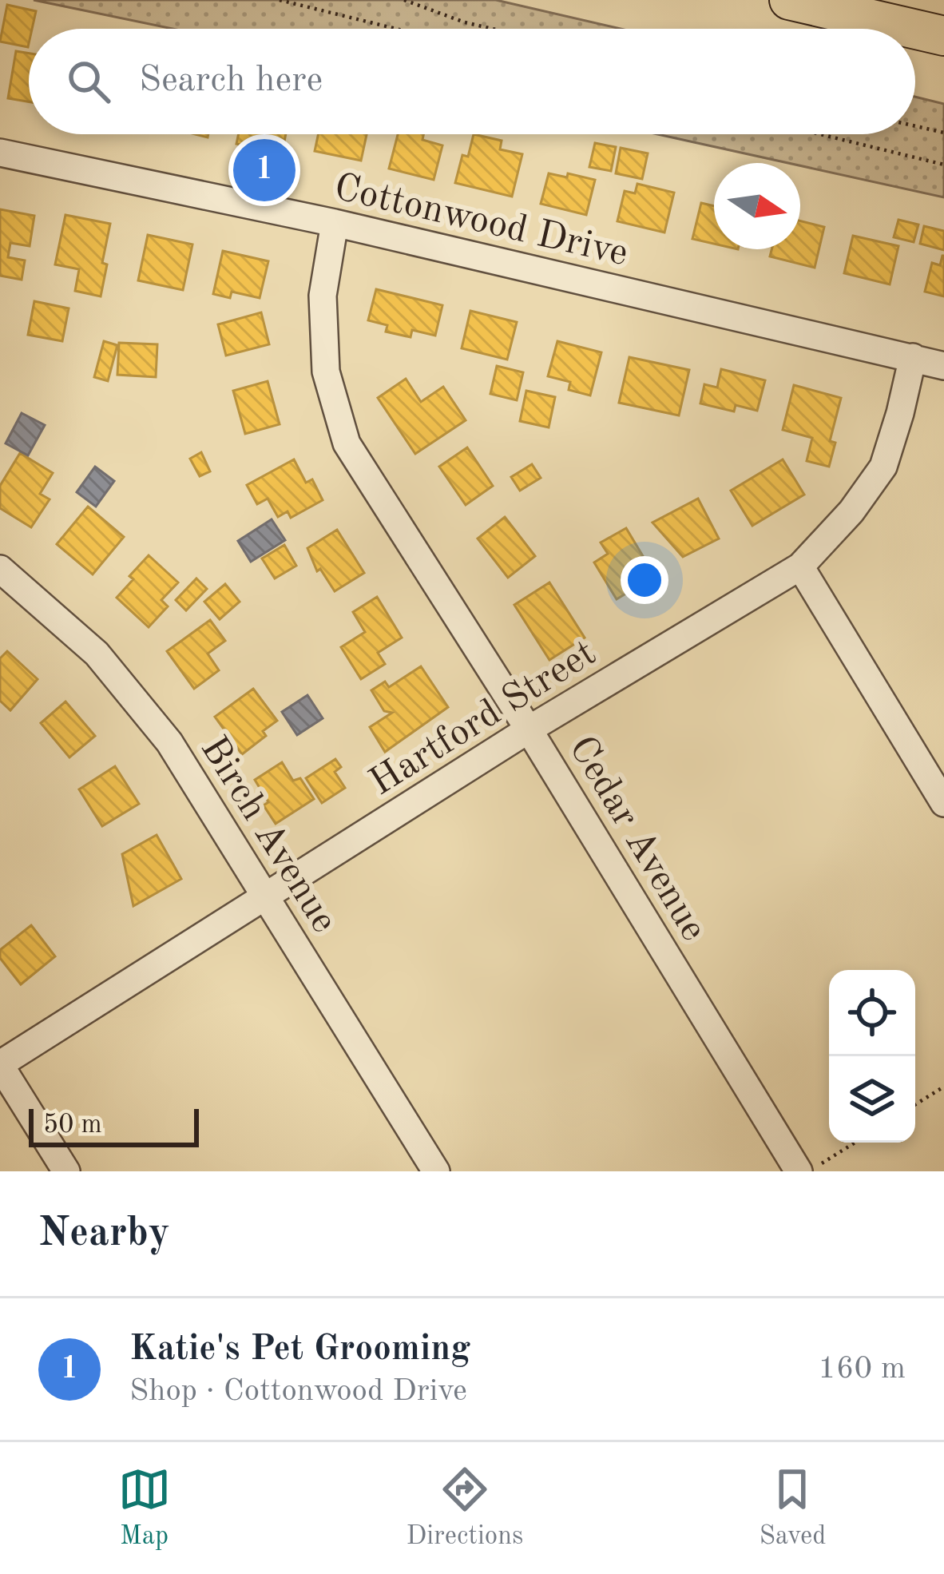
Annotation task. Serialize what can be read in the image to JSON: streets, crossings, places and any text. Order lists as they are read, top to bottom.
{
  "streets": {
    "street": [
      "Cottonwood Drive",
      "Hartford Street",
      "Birch Avenue",
      "Cedar Avenue"
    ]
  },
  "crossings": [
    ["Cottonwood Drive", "Hartford Street"],
    ["Cottonwood Drive", "Cedar Avenue"],
    ["Hartford Street", "Birch Avenue"],
    ["Hartford Street", "Cedar Avenue"]
  ],
  "scale_bar": "50 m",
  "north": "right",
  "page": {
    "search": "Search here",
    "pins": "1",
    "scale": "50 m",
    "heading": "Nearby",
    "list": [
      {
        "mark": "1",
        "name": "Katie's Pet Grooming",
        "note": "Shop · Cottonwood Drive",
        "value": "160 m"
      }
    ],
    "nav": ["Map", "Directions", "Saved"]
  }
}
